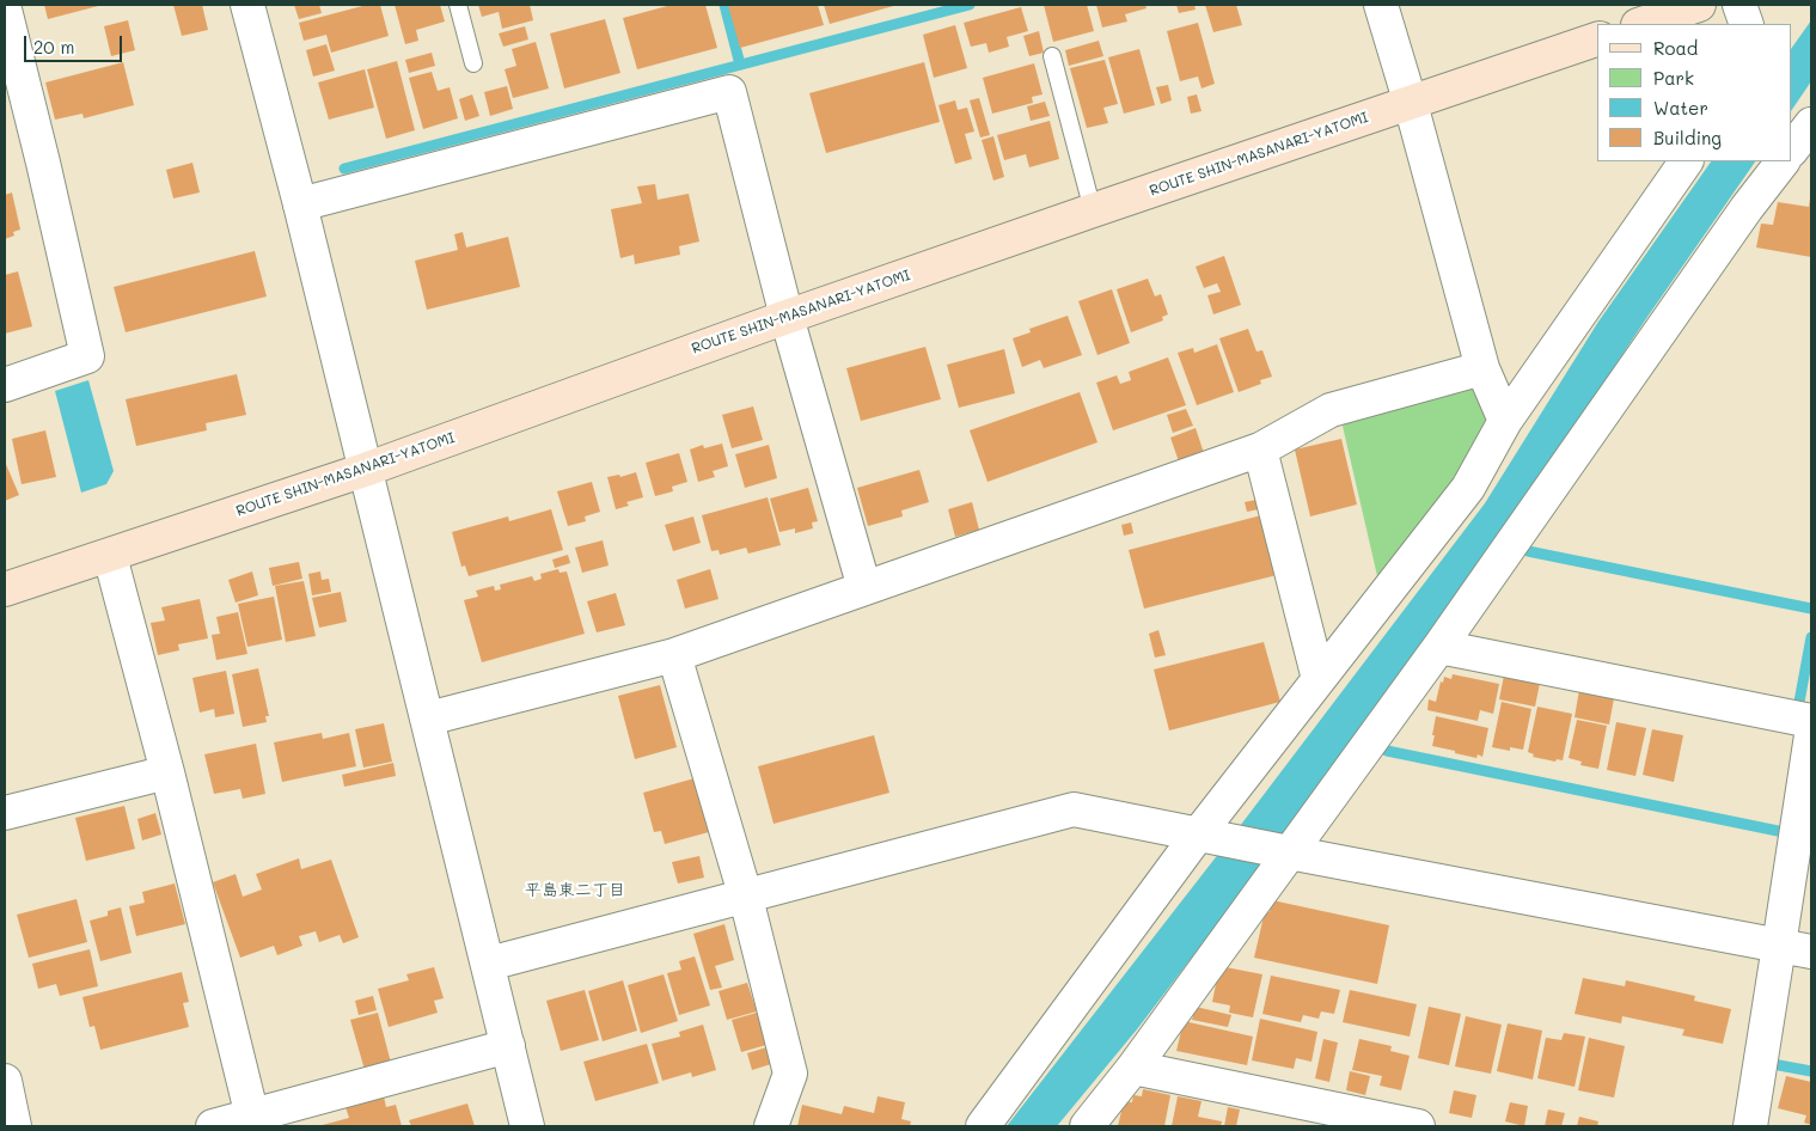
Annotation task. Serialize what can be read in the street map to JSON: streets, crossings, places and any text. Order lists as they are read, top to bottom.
{
  "streets": {
    "main road": ["ROUTE SHIN-MASANARI-YATOMI"]
  },
  "districts": ["平島東二丁目"],
  "legend": [
    "Road",
    "Park",
    "Water",
    "Building"
  ],
  "scale_bar": "20 m"
}
